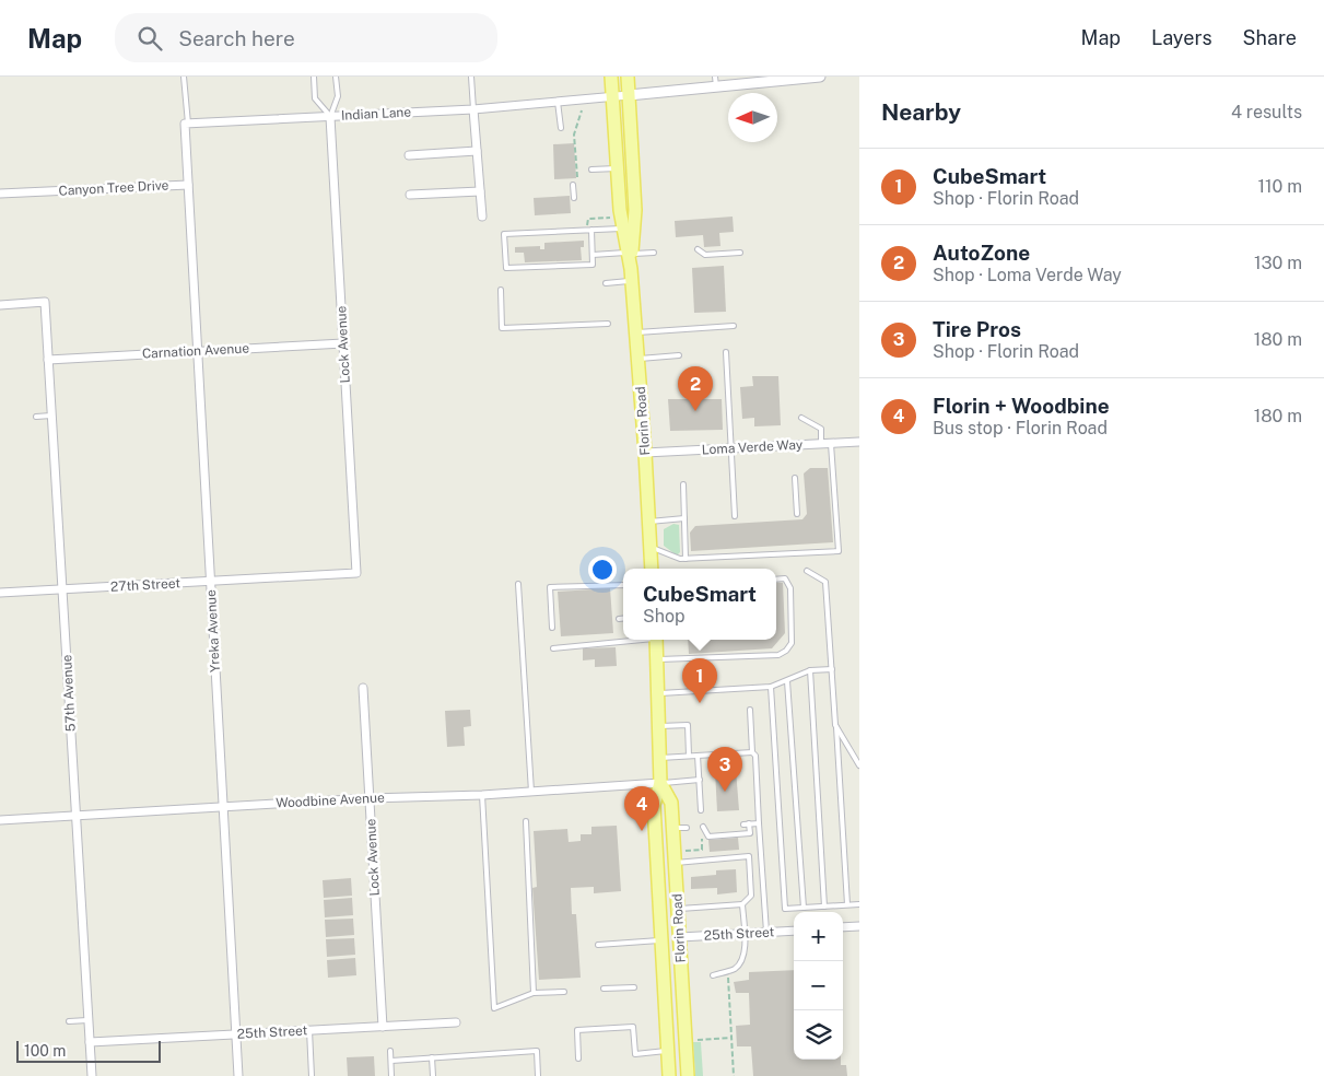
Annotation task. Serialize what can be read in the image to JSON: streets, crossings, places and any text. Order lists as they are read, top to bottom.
{
  "streets": {
    "main road": ["Florin Road"],
    "street": [
      "Indian Lane",
      "Canyon Tree Drive",
      "Lock Avenue",
      "Carnation Avenue",
      "Loma Verde Way",
      "27th Street",
      "Yreka Avenue",
      "57th Avenue",
      "Woodbine Avenue",
      "25th Street"
    ]
  },
  "crossings": [
    ["Indian Lane", "Lock Avenue"],
    ["Indian Lane", "Florin Road"],
    ["Canyon Tree Drive", "Yreka Avenue"],
    ["Lock Avenue", "Carnation Avenue"],
    ["Lock Avenue", "27th Street"],
    ["Lock Avenue", "Woodbine Avenue"],
    ["Lock Avenue", "25th Street"],
    ["Carnation Avenue", "Yreka Avenue"],
    ["Carnation Avenue", "57th Avenue"],
    ["Florin Road", "Loma Verde Way"],
    ["Florin Road", "Woodbine Avenue"],
    ["Florin Road", "25th Street"],
    ["27th Street", "Yreka Avenue"],
    ["27th Street", "57th Avenue"],
    ["Yreka Avenue", "Woodbine Avenue"],
    ["Yreka Avenue", "25th Street"],
    ["57th Avenue", "Woodbine Avenue"],
    ["57th Avenue", "25th Street"]
  ],
  "scale_bar": "100 m",
  "north": "left",
  "page": {
    "header": "Map",
    "search": "Search here",
    "nav": ["Map", "Layers", "Share"],
    "heading": ["Nearby", "4 results"],
    "list": [
      {
        "mark": "1",
        "name": "CubeSmart",
        "note": "Shop · Florin Road",
        "value": "110 m"
      },
      {
        "mark": "2",
        "name": "AutoZone",
        "note": "Shop · Loma Verde Way",
        "value": "130 m"
      },
      {
        "mark": "3",
        "name": "Tire Pros",
        "note": "Shop · Florin Road",
        "value": "180 m"
      },
      {
        "mark": "4",
        "name": "Florin + Woodbine",
        "note": "Bus stop · Florin Road",
        "value": "180 m"
      }
    ],
    "pins": [
      "2",
      "1",
      "3",
      "4"
    ],
    "popup": ["CubeSmart", "Shop"],
    "map_buttons": ["+", "−"],
    "scale": "100 m"
  }
}
